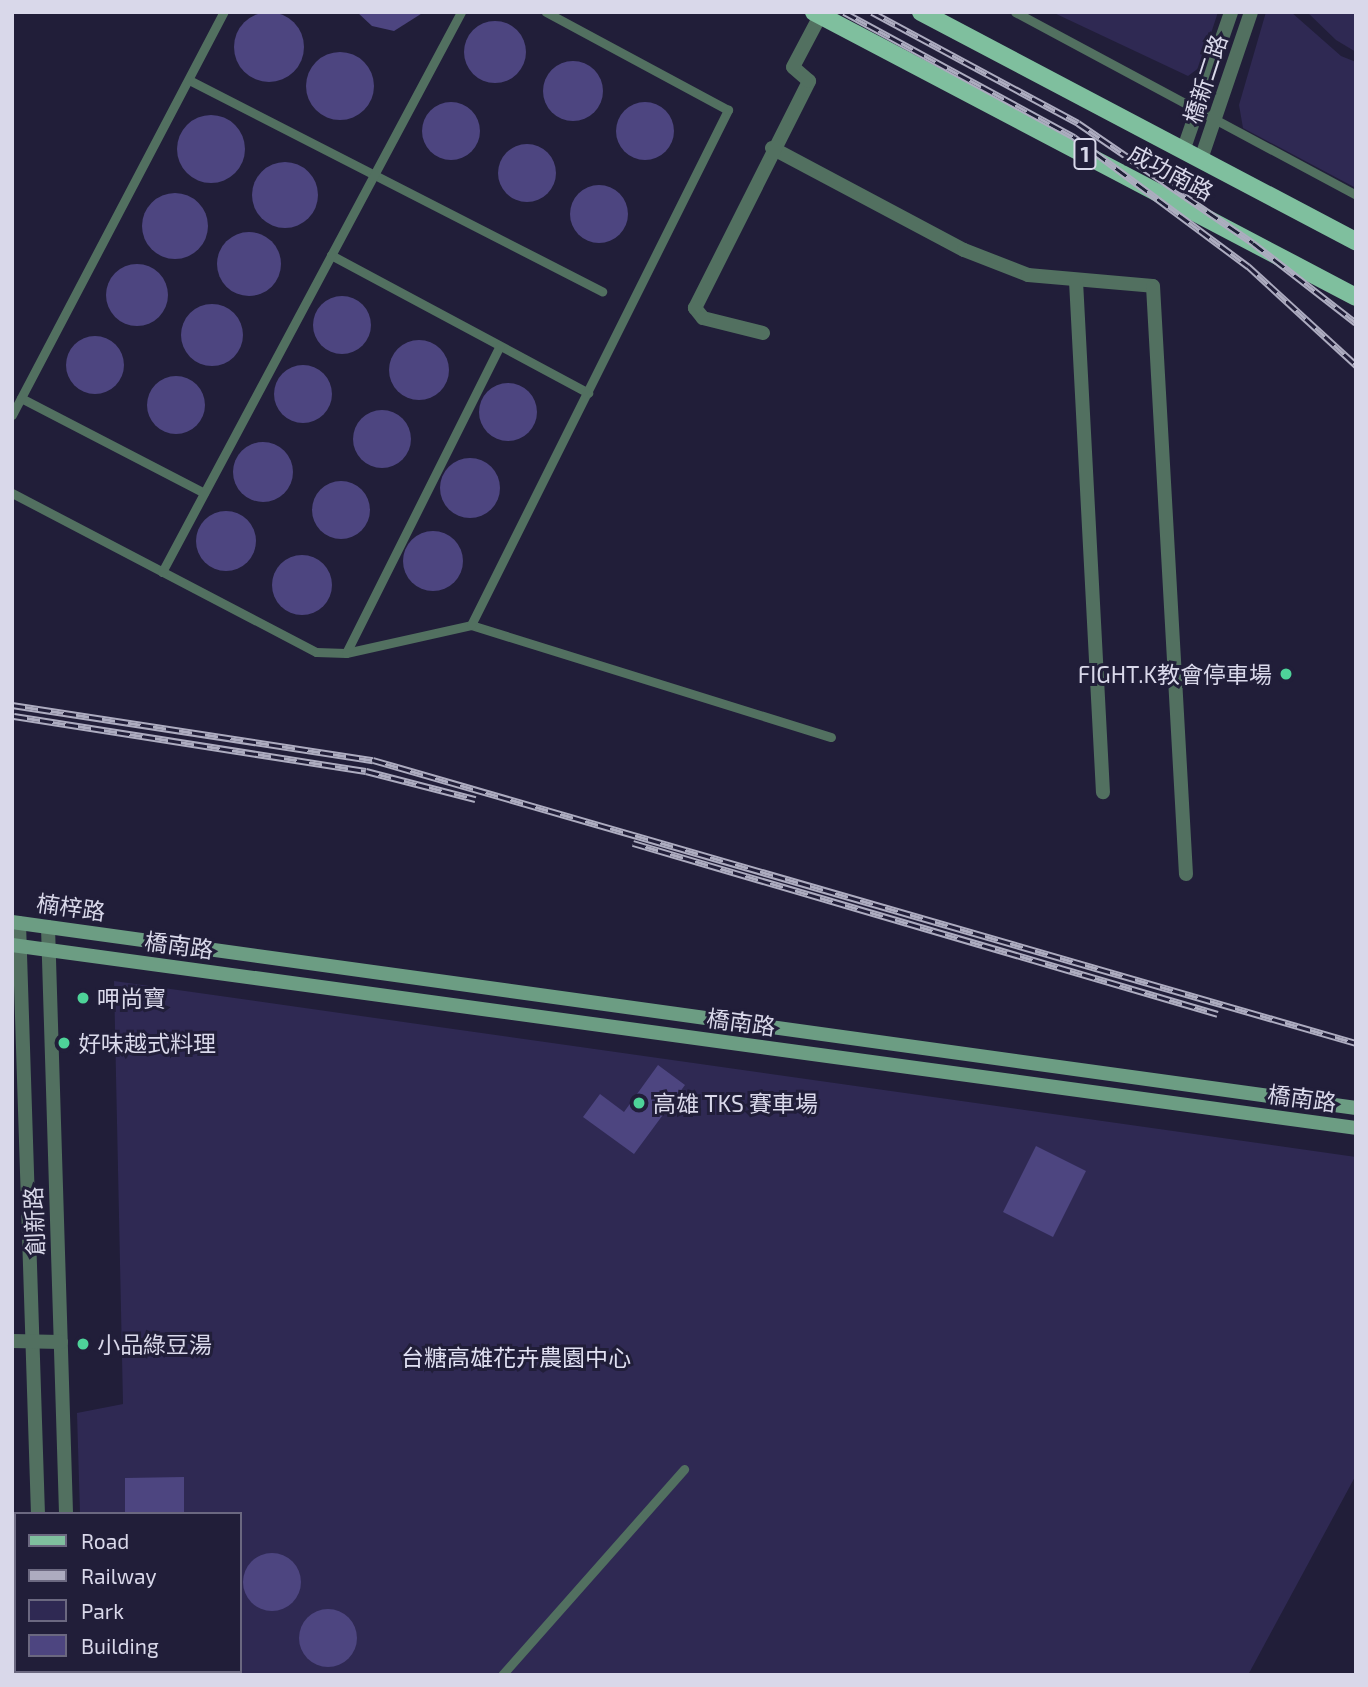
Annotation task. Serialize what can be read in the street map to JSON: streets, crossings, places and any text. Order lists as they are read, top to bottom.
{
  "streets": {
    "main road": ["1", "成功南路"],
    "street": [
      "橋新二路",
      "楠梓路",
      "橋南路",
      "創新路"
    ]
  },
  "crossings": [
    ["橋新二路", "成功南路"],
    ["楠梓路", "橋南路"],
    ["楠梓路", "創新路"]
  ],
  "parks": ["台糖高雄花卉農園中心"],
  "places": [
    "FIGHT.K教會停車場",
    "呷尚寶",
    "好味越式料理",
    "高雄 TKS 賽車場",
    "小品綠豆湯"
  ],
  "legend": [
    "Road",
    "Railway",
    "Park",
    "Building"
  ]
}
